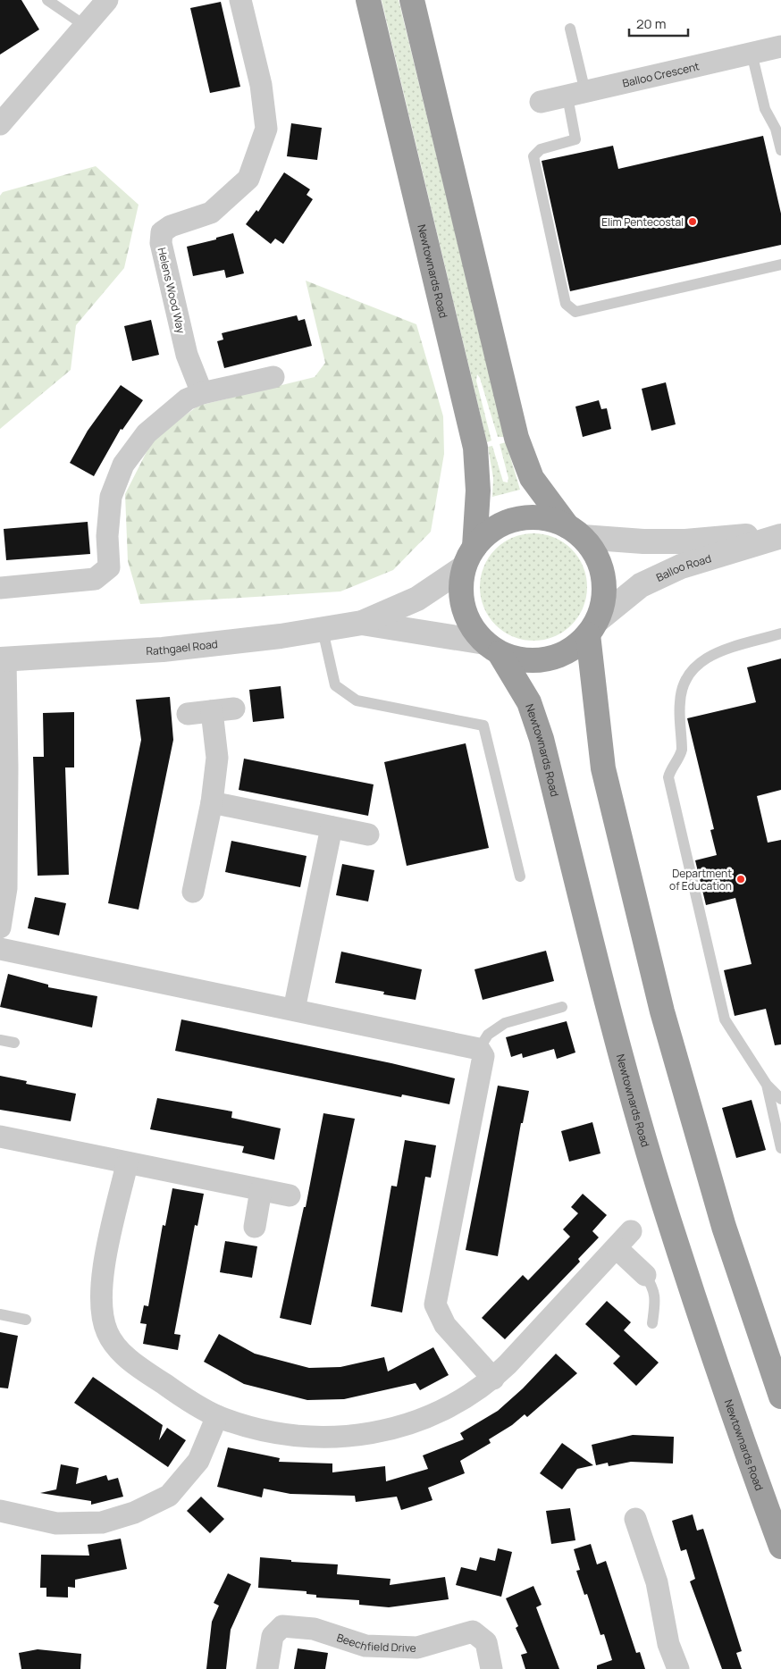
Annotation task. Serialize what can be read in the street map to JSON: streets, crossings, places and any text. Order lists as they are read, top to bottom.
{
  "streets": {
    "highway": ["Newtownards Road"],
    "street": [
      "Balloo Crescent",
      "Helens Wood Way",
      "Balloo Road",
      "Rathgael Road",
      "Beechfield Drive"
    ]
  },
  "crossings": [
    ["Newtownards Road", "Balloo Road"],
    ["Newtownards Road", "Rathgael Road"],
    ["Balloo Road", "Rathgael Road"]
  ],
  "places": ["Elim Pentecostal", "Department of Education"],
  "scale_bar": "20 m"
}
